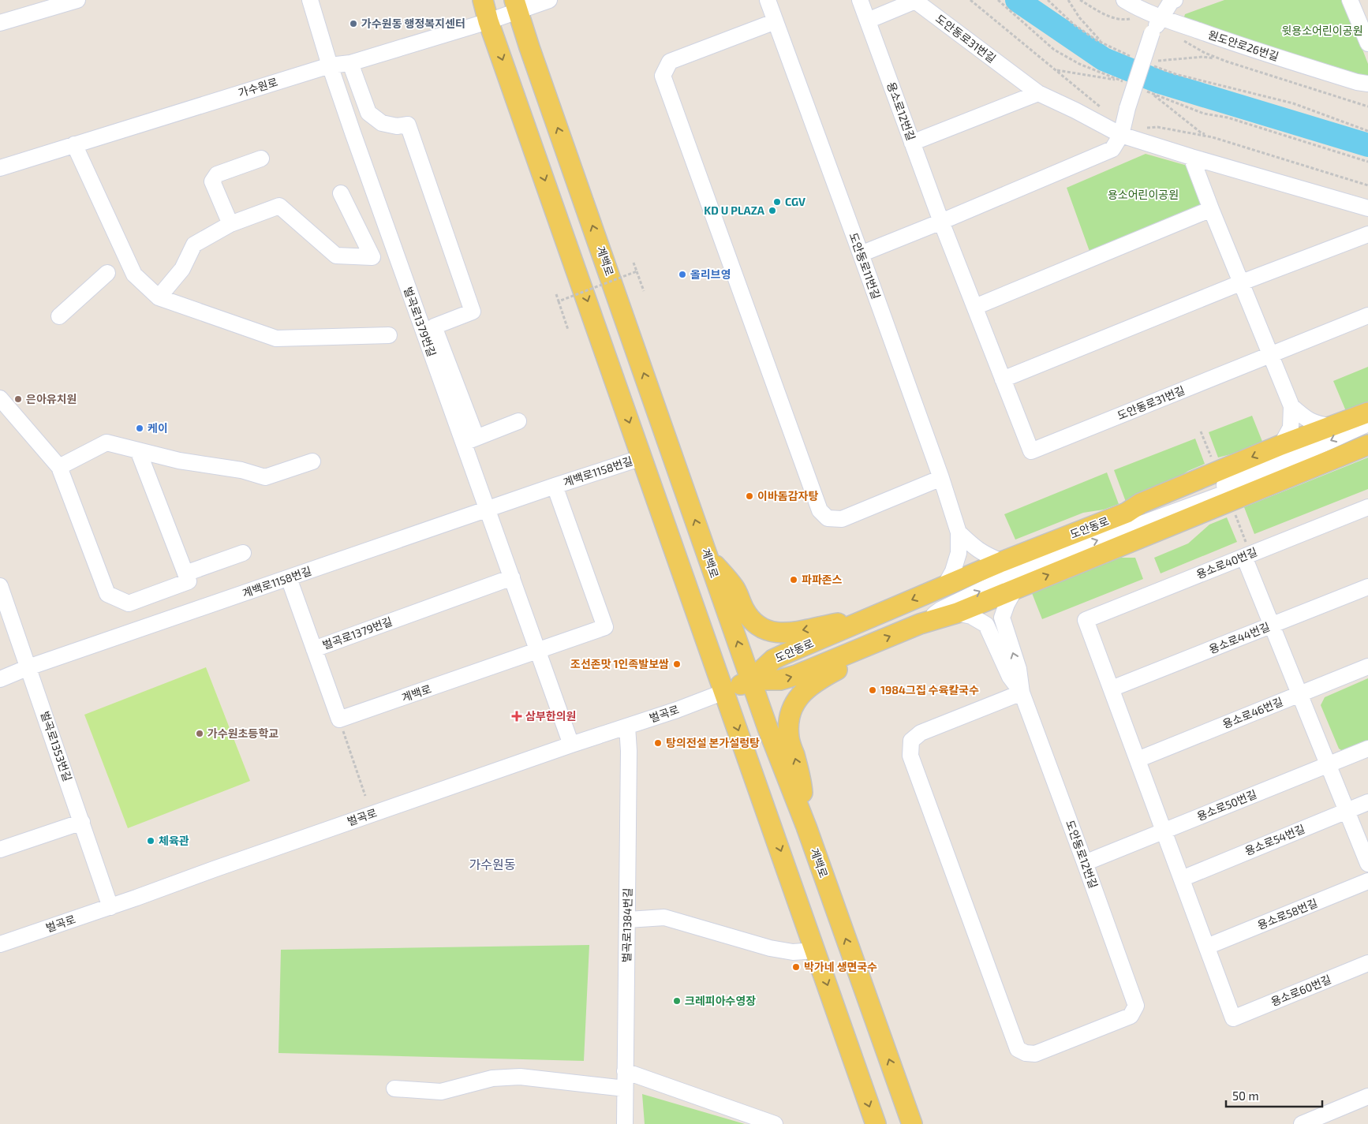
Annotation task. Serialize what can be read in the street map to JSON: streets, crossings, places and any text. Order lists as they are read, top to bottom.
{
  "streets": {
    "main road": ["계백로", "도안동로"],
    "street": [
      "도안동로31번길",
      "원도안로26번길",
      "가수원로",
      "용소로12번길",
      "도안동로11번길",
      "벌곡로1379번길",
      "계백로1158번길",
      "용소로40번길",
      "용소로44번길",
      "용소로46번길",
      "벌곡로",
      "벌곡로1353번길",
      "용소로50번길",
      "용소로54번길",
      "도안동로12번길",
      "용소로58번길",
      "벌곡로1384번길",
      "용소로60번길"
    ]
  },
  "crossings": [
    ["도안동로31번길", "용소로12번길"],
    ["가수원로", "계백로"],
    ["가수원로", "벌곡로1379번길"],
    ["계백로", "벌곡로1379번길"],
    ["계백로", "계백로1158번길"],
    ["계백로", "도안동로"],
    ["벌곡로1379번길", "계백로1158번길"],
    ["벌곡로1379번길", "벌곡로"],
    ["계백로1158번길", "벌곡로1353번길"],
    ["용소로40번길", "용소로44번길"],
    ["벌곡로", "벌곡로1353번길"],
    ["벌곡로", "벌곡로1384번길"],
    ["용소로50번길", "도안동로12번길"],
    ["용소로58번길", "용소로60번길"]
  ],
  "districts": ["가수원동"],
  "parks": ["윗용소어린이공원", "용소어린이공원"],
  "places": {
    "other": [
      "가수원동 행정복지센터",
      "CGV",
      "KD U PLAZA",
      "올리브영",
      "은아유치원",
      "케이",
      "이바돔감자탕",
      "파파존스",
      "조선존맛 1인족발보쌈",
      "1984그집 수육칼국수",
      "가수원초등학교",
      "탕의전설 본가설렁탕",
      "체육관",
      "박가네 생면국수",
      "크레피아수영장"
    ],
    "health": ["삼부한의원"]
  },
  "scale_bar": "50 m"
}
